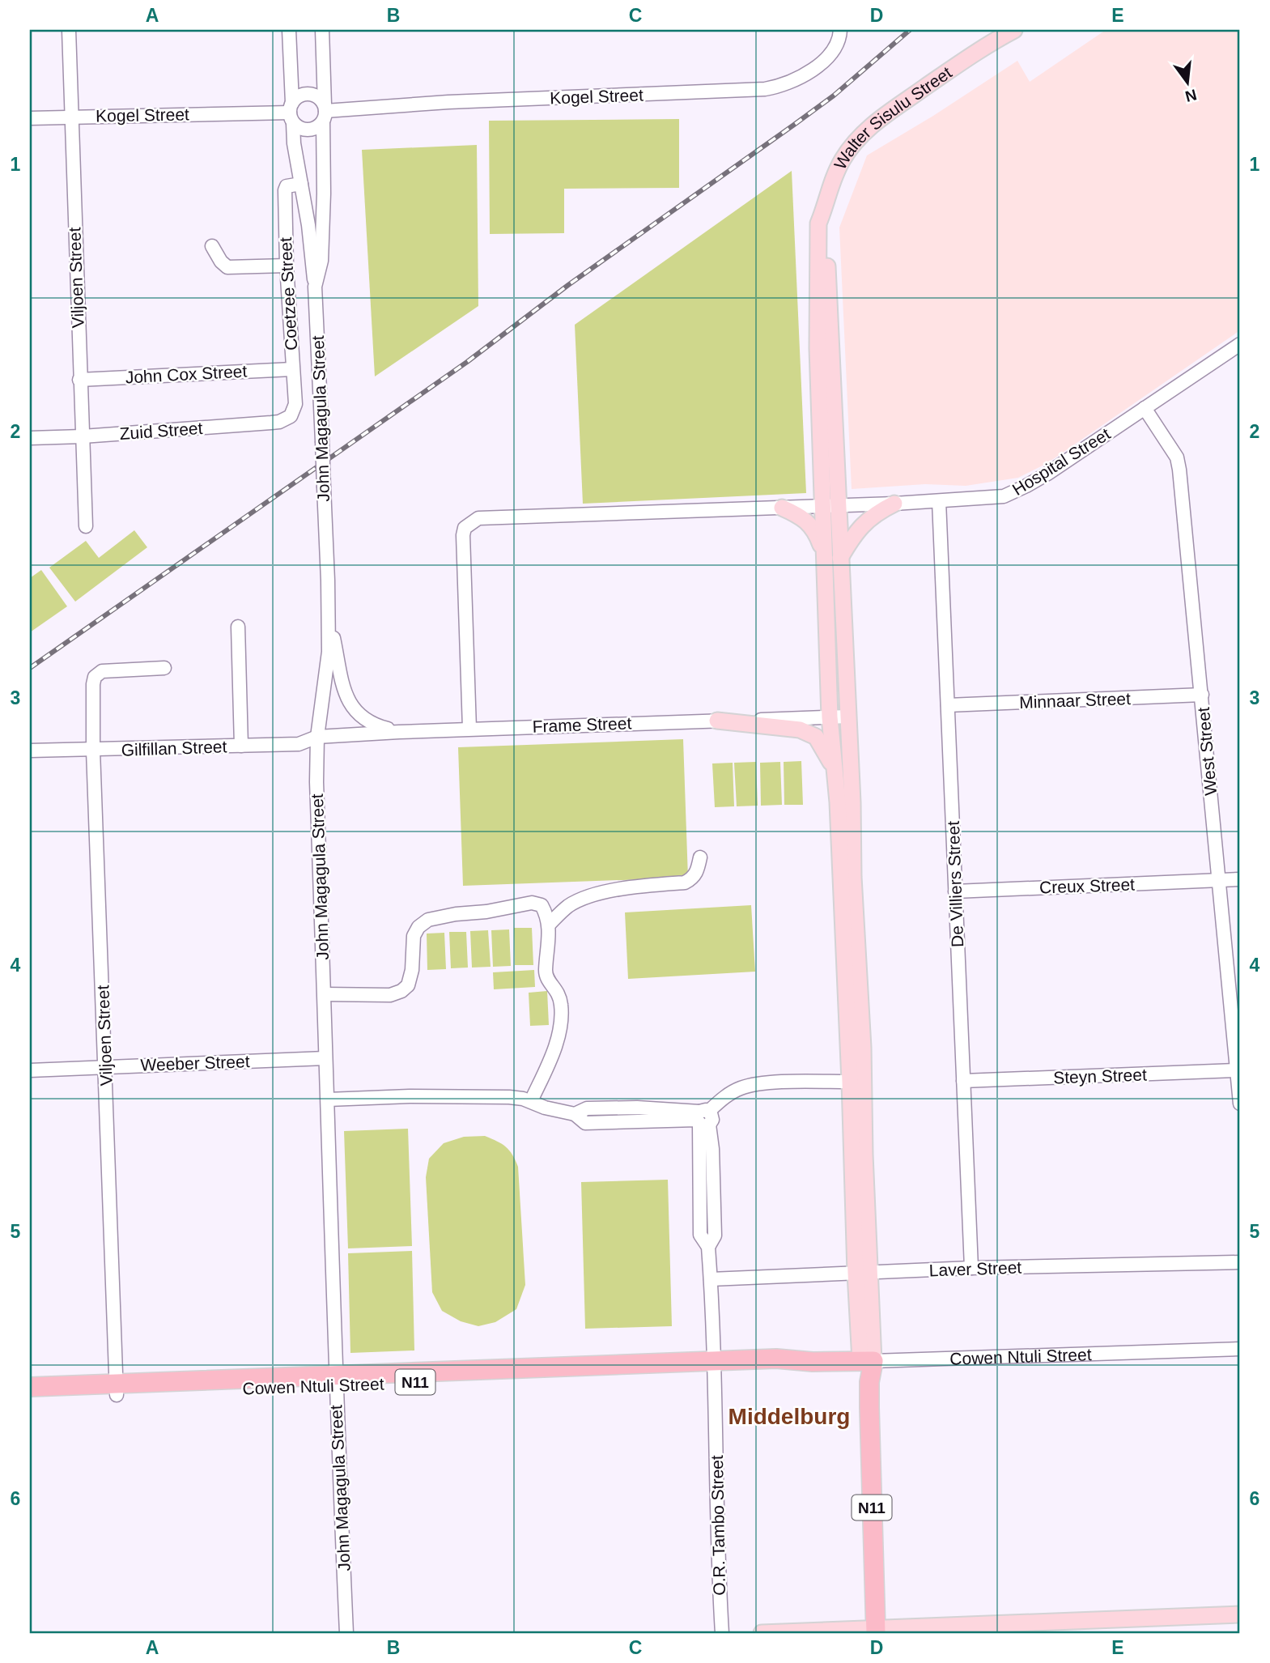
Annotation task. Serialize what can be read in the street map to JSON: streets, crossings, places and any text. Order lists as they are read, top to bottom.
{
  "streets": {
    "highway": ["Cowen Ntuli Street", "N11"],
    "main road": ["Walter Sisulu Street"],
    "street": [
      "Kogel Street",
      "Viljoen Street",
      "Coetzee Street",
      "John Cox Street",
      "John Magagula Street",
      "Zuid Street",
      "Hospital Street",
      "Minnaar Street",
      "Frame Street",
      "Gilfillan Street",
      "West Street",
      "De Villiers Street",
      "Creux Street",
      "Weeber Street",
      "Steyn Street",
      "Laver Street",
      "O.R. Tambo Street"
    ]
  },
  "crossings": [
    ["Kogel Street", "Viljoen Street"],
    ["Kogel Street", "John Magagula Street"],
    ["Walter Sisulu Street", "Hospital Street"],
    ["Viljoen Street", "John Cox Street"],
    ["Viljoen Street", "Zuid Street"],
    ["Viljoen Street", "Gilfillan Street"],
    ["Viljoen Street", "Weeber Street"],
    ["Viljoen Street", "Cowen Ntuli Street"],
    ["Coetzee Street", "John Cox Street"],
    ["Coetzee Street", "Zuid Street"],
    ["John Magagula Street", "Frame Street"],
    ["John Magagula Street", "Gilfillan Street"],
    ["John Magagula Street", "Weeber Street"],
    ["John Magagula Street", "Cowen Ntuli Street"],
    ["Hospital Street", "Frame Street"],
    ["Hospital Street", "West Street"],
    ["Hospital Street", "De Villiers Street"],
    ["Minnaar Street", "West Street"],
    ["Minnaar Street", "De Villiers Street"],
    ["Frame Street", "Gilfillan Street"],
    ["West Street", "Creux Street"],
    ["West Street", "Steyn Street"],
    ["De Villiers Street", "Creux Street"],
    ["De Villiers Street", "Steyn Street"],
    ["De Villiers Street", "Laver Street"],
    ["Laver Street", "O.R. Tambo Street"],
    ["Cowen Ntuli Street", "N11"],
    ["Cowen Ntuli Street", "O.R. Tambo Street"]
  ],
  "districts": ["Middelburg"],
  "north": "bottom",
  "grid": {
    "columns": [
      "A",
      "B",
      "C",
      "D",
      "E"
    ],
    "rows": [
      "1",
      "2",
      "3",
      "4",
      "5",
      "6"
    ]
  }
}
